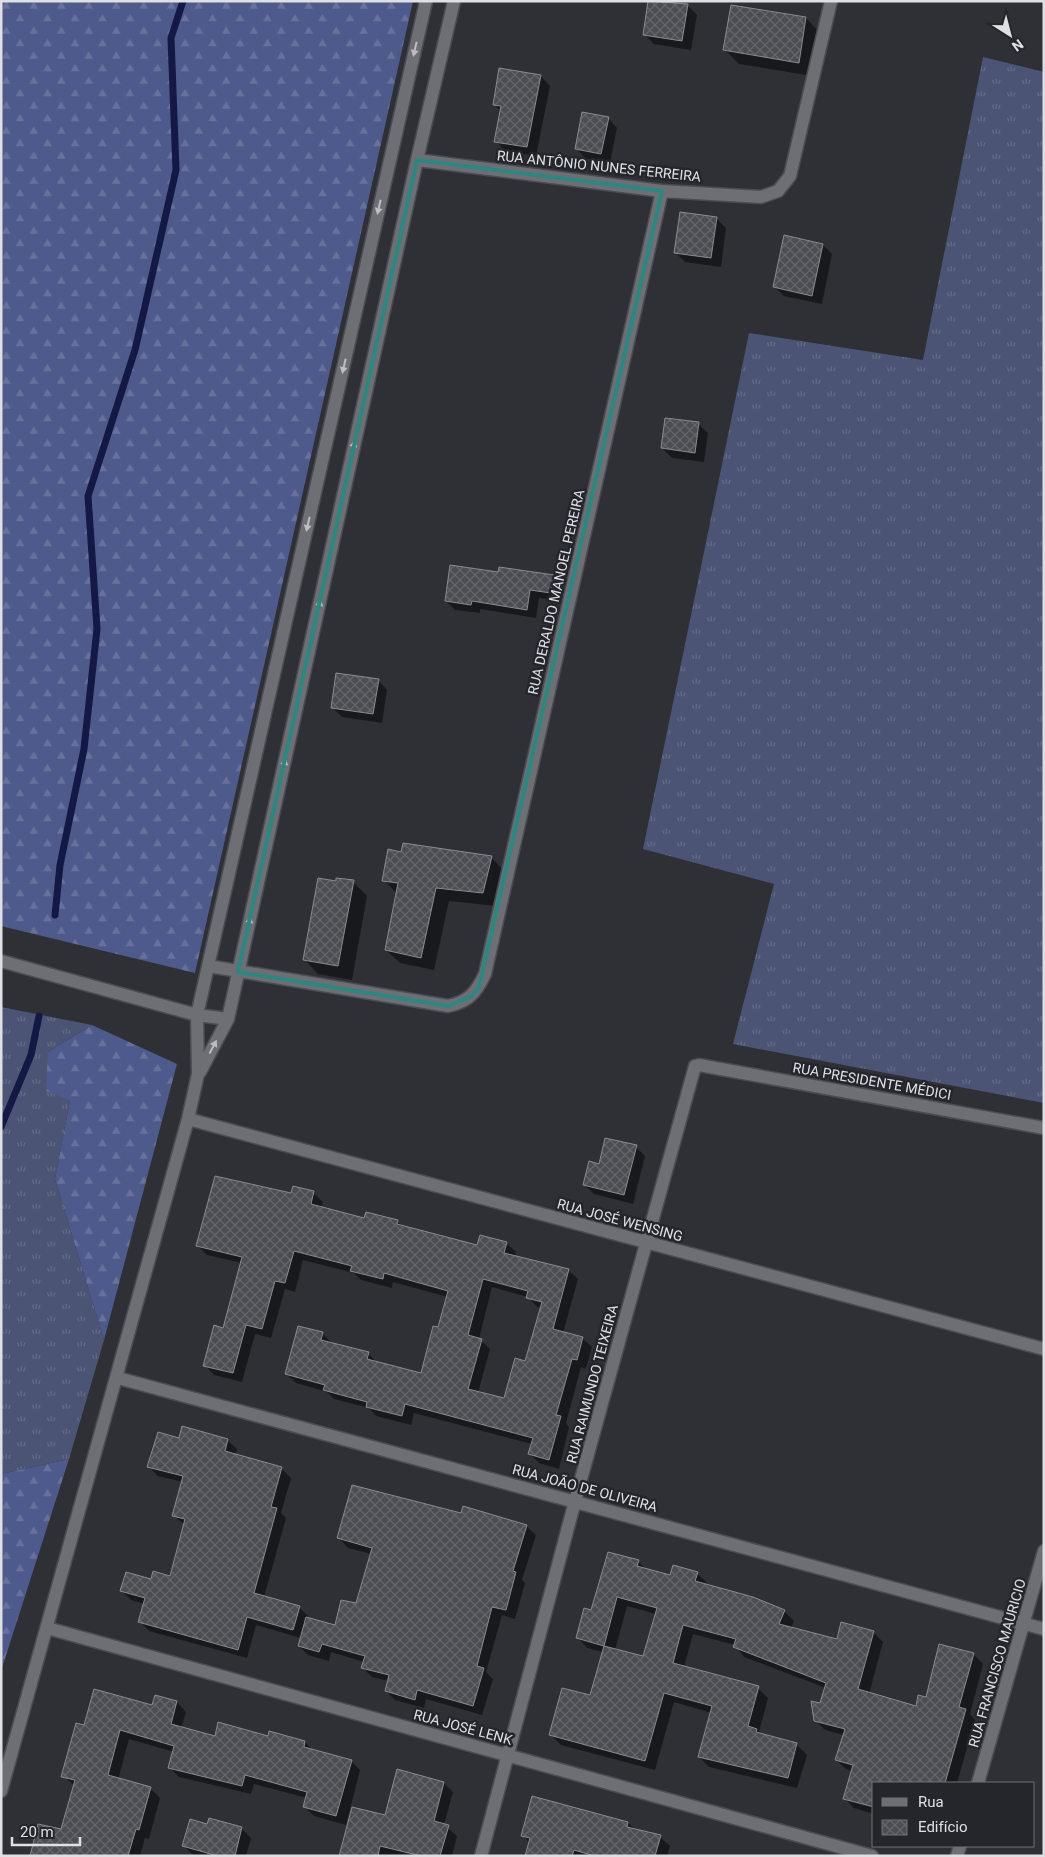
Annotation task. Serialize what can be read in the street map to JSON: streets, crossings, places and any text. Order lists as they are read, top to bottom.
{
  "streets": {
    "street": [
      "RUA ANTÔNIO NUNES FERREIRA",
      "RUA DERALDO MANOEL PEREIRA",
      "RUA PRESIDENTE MÉDICI",
      "RUA JOSÉ WENSING",
      "RUA RAIMUNDO TEIXEIRA",
      "RUA JOÃO DE OLIVEIRA",
      "RUA FRANCISCO MAURICIO",
      "RUA JOSÉ LENK"
    ]
  },
  "crossings": [
    ["RUA ANTÔNIO NUNES FERREIRA", "RUA DERALDO MANOEL PEREIRA"],
    ["RUA PRESIDENTE MÉDICI", "RUA RAIMUNDO TEIXEIRA"],
    ["RUA JOSÉ WENSING", "RUA RAIMUNDO TEIXEIRA"],
    ["RUA RAIMUNDO TEIXEIRA", "RUA JOÃO DE OLIVEIRA"],
    ["RUA RAIMUNDO TEIXEIRA", "RUA JOSÉ LENK"],
    ["RUA JOÃO DE OLIVEIRA", "RUA FRANCISCO MAURICIO"]
  ],
  "legend": ["Rua", "Edifício"],
  "scale_bar": "20 m",
  "north": "bottom right"
}
